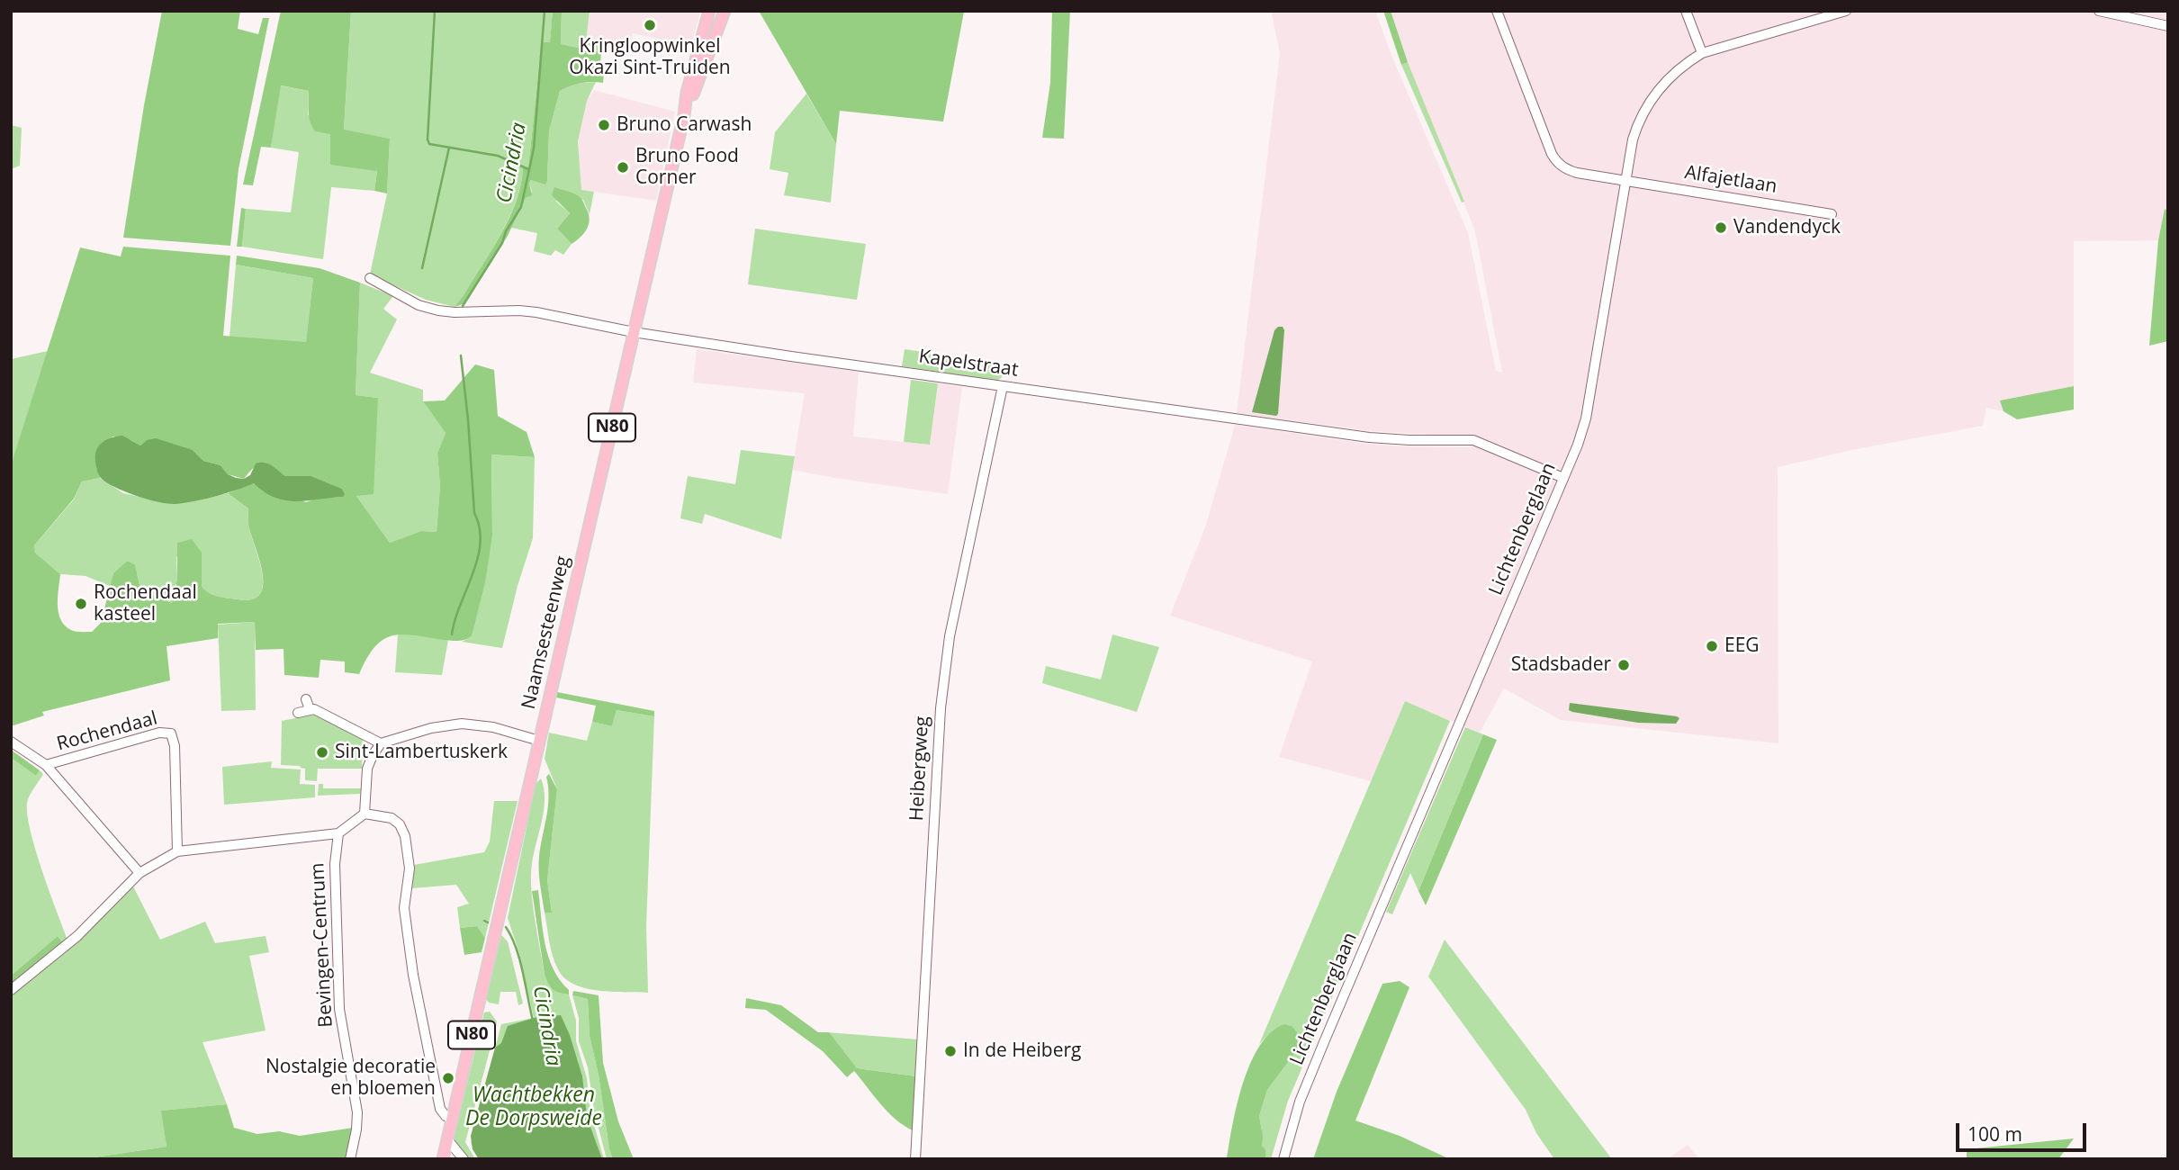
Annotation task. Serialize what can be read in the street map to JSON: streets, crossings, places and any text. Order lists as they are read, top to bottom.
{
  "streets": {
    "main road": ["N80", "Naamsesteenweg"],
    "street": [
      "Alfajetlaan",
      "Kapelstraat",
      "Lichtenberglaan",
      "Rochendaal",
      "Heibergweg",
      "Bevingen-Centrum"
    ]
  },
  "crossings": [
    ["Alfajetlaan", "Lichtenberglaan"],
    ["Kapelstraat", "Lichtenberglaan"],
    ["Kapelstraat", "Naamsesteenweg"],
    ["Kapelstraat", "Heibergweg"],
    ["Rochendaal", "Bevingen-Centrum"]
  ],
  "water": ["Cicindria", "Wachtbekken De Dorpsweide"],
  "places": [
    "Kringloopwinkel Okazi Sint-Truiden",
    "Bruno Carwash",
    "Bruno Food Corner",
    "Vandendyck",
    "Rochendaal kasteel",
    "EEG",
    "Stadsbader",
    "Sint-Lambertuskerk",
    "In de Heiberg",
    "Nostalgie decoratie en bloemen"
  ],
  "scale_bar": "100 m"
}
